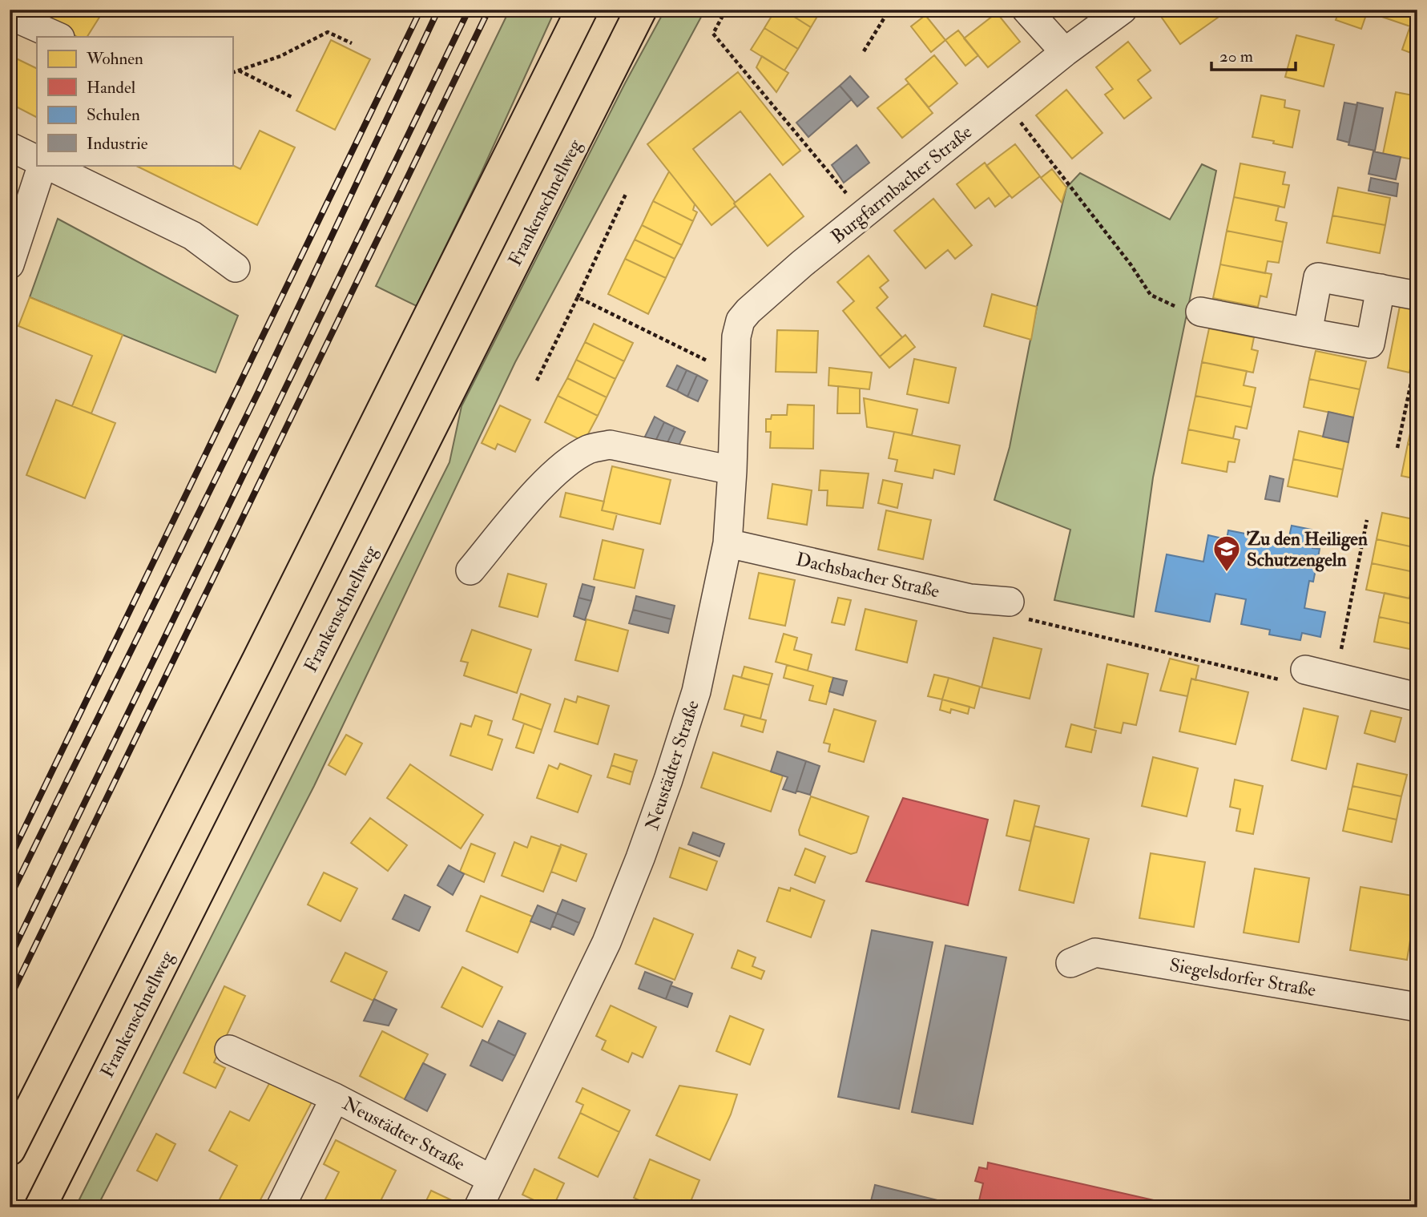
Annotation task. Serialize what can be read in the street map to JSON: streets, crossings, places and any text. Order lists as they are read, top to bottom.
{
  "streets": {
    "highway": ["Frankenschnellweg"],
    "street": [
      "Burgfarrnbacher Straße",
      "Dachsbacher Straße",
      "Neustädter Straße",
      "Siegelsdorfer Straße"
    ]
  },
  "crossings": [
    ["Burgfarrnbacher Straße", "Neustädter Straße"],
    ["Dachsbacher Straße", "Neustädter Straße"]
  ],
  "places": {
    "school or university": ["Zu den Heiligen Schutzengeln"]
  },
  "legend": [
    "Wohnen",
    "Handel",
    "Schulen",
    "Industrie"
  ],
  "scale_bar": "20 m"
}
